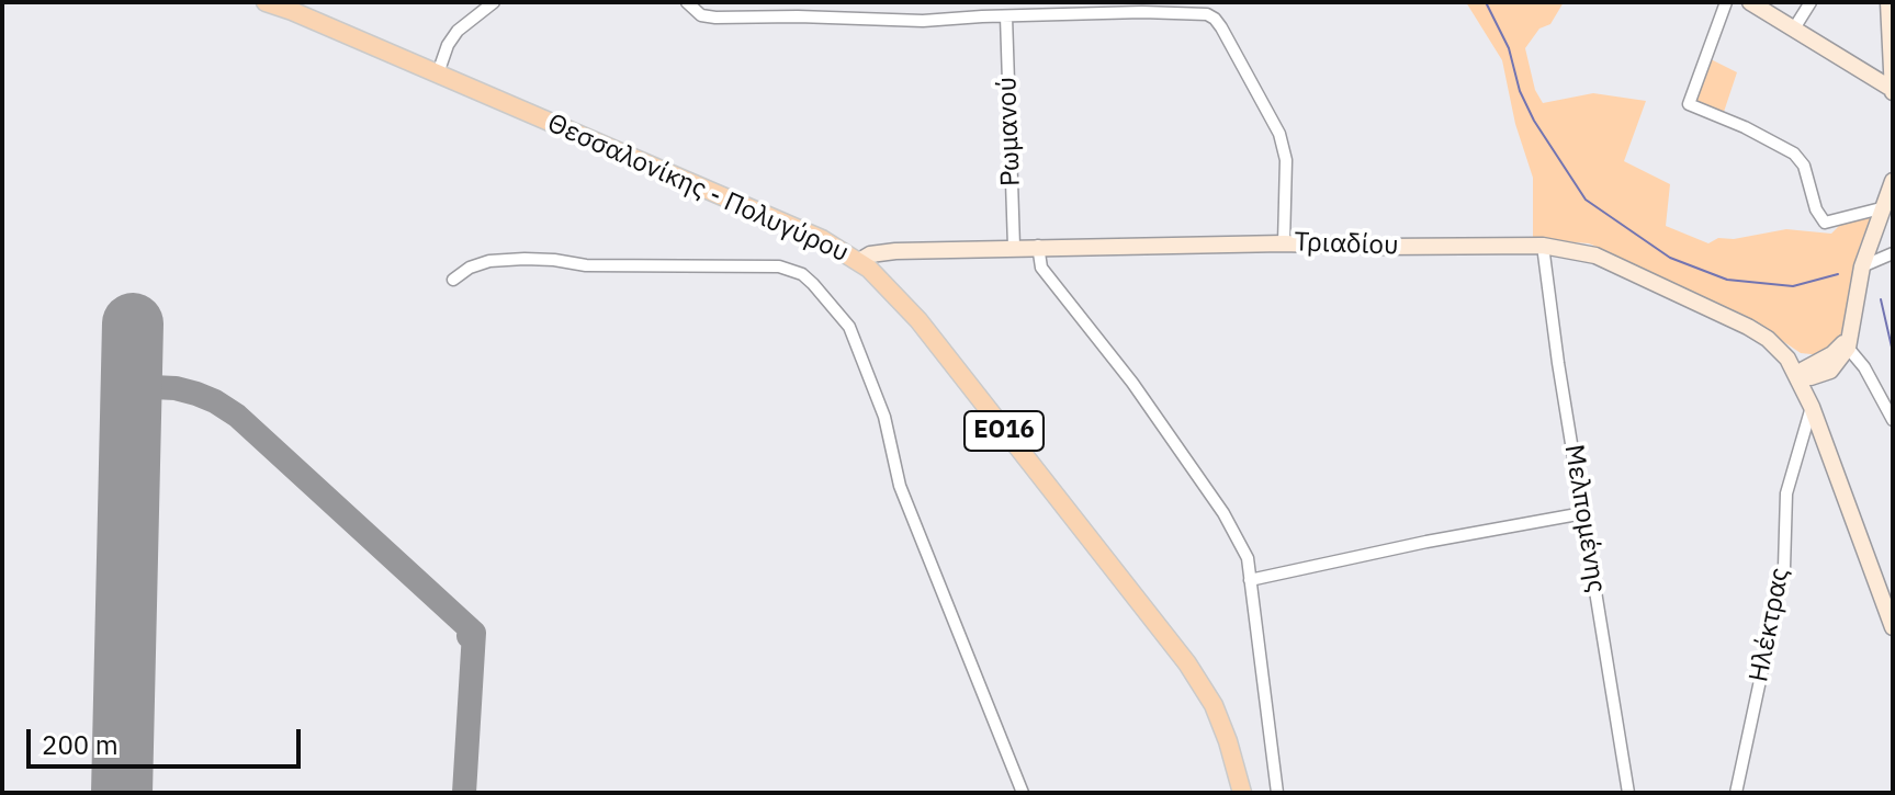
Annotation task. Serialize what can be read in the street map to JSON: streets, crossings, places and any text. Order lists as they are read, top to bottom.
{
  "streets": {
    "main road": ["Θεσσαλονίκης - Πολυγύρου", "Τριαδίου", "ΕΟ16"],
    "street": ["Ρωμανού", "Μελπομένης", "Ηλέκτρας"]
  },
  "crossings": [
    ["Ρωμανού", "Τριαδίου"],
    ["Θεσσαλονίκης - Πολυγύρου", "Τριαδίου"],
    ["Τριαδίου", "Μελπομένης"],
    ["Τριαδίου", "Ηλέκτρας"]
  ],
  "scale_bar": "200 m"
}
